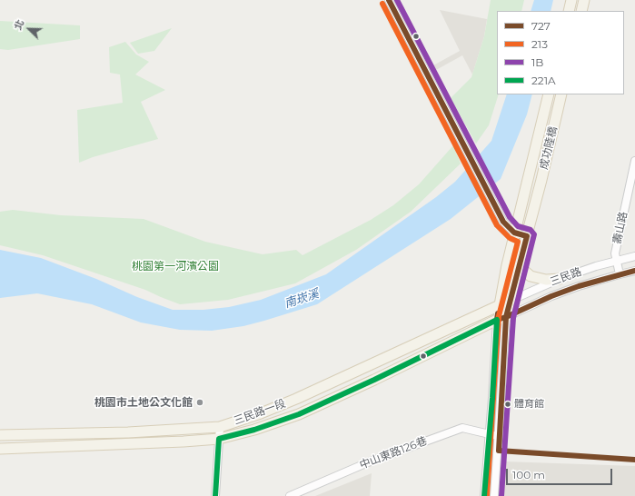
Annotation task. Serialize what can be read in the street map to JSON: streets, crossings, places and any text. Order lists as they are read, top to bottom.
{
  "streets": {
    "main road": ["成功陸橋", "三民路一段"],
    "street": ["壽山路", "三民路", "中山東路126巷"]
  },
  "crossings": [
    ["成功陸橋", "三民路"],
    ["成功陸橋", "三民路一段"],
    ["壽山路", "三民路"],
    ["三民路", "三民路一段"]
  ],
  "water": ["南崁溪"],
  "parks": ["桃園第一河濱公園"],
  "places": ["桃園市土地公文化館", "體育館"],
  "lines": [
    "transit line 727",
    "transit line 1B",
    "transit line 213",
    "transit line 221A"
  ],
  "legend": [
    "727",
    "213",
    "1B",
    "221A"
  ],
  "scale_bar": "100 m",
  "north": "top left"
}
